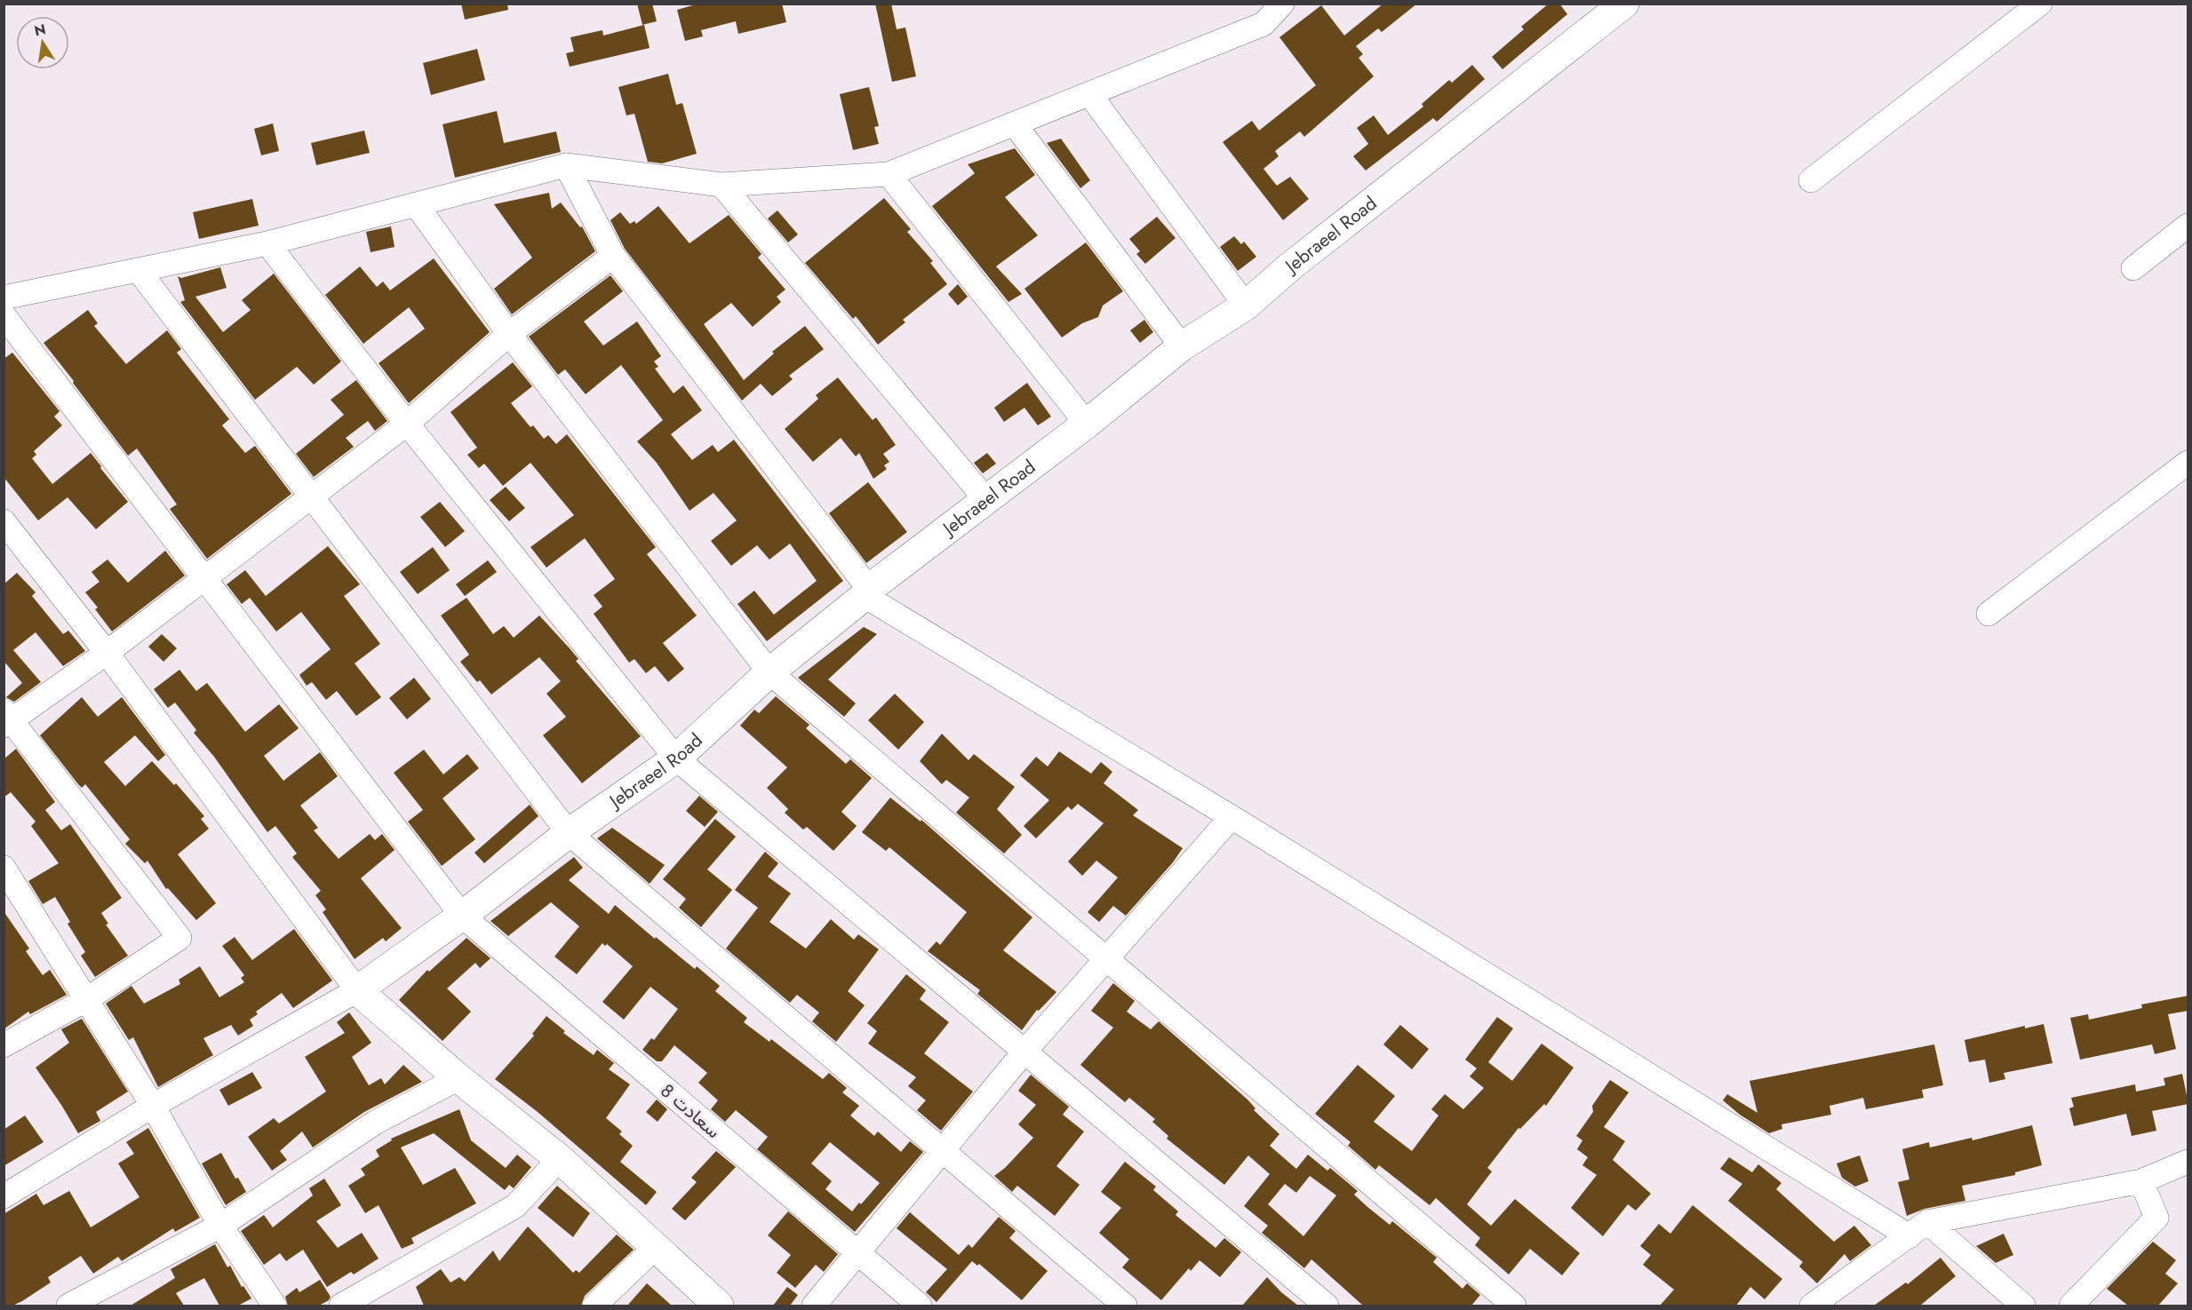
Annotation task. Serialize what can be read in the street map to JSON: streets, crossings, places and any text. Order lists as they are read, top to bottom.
{
  "streets": {
    "main road": ["Jebraeel Road"],
    "street": ["سعادت 8"]
  },
  "crossings": [
    ["Jebraeel Road", "سعادت 8"]
  ],
  "north": "top"
}
